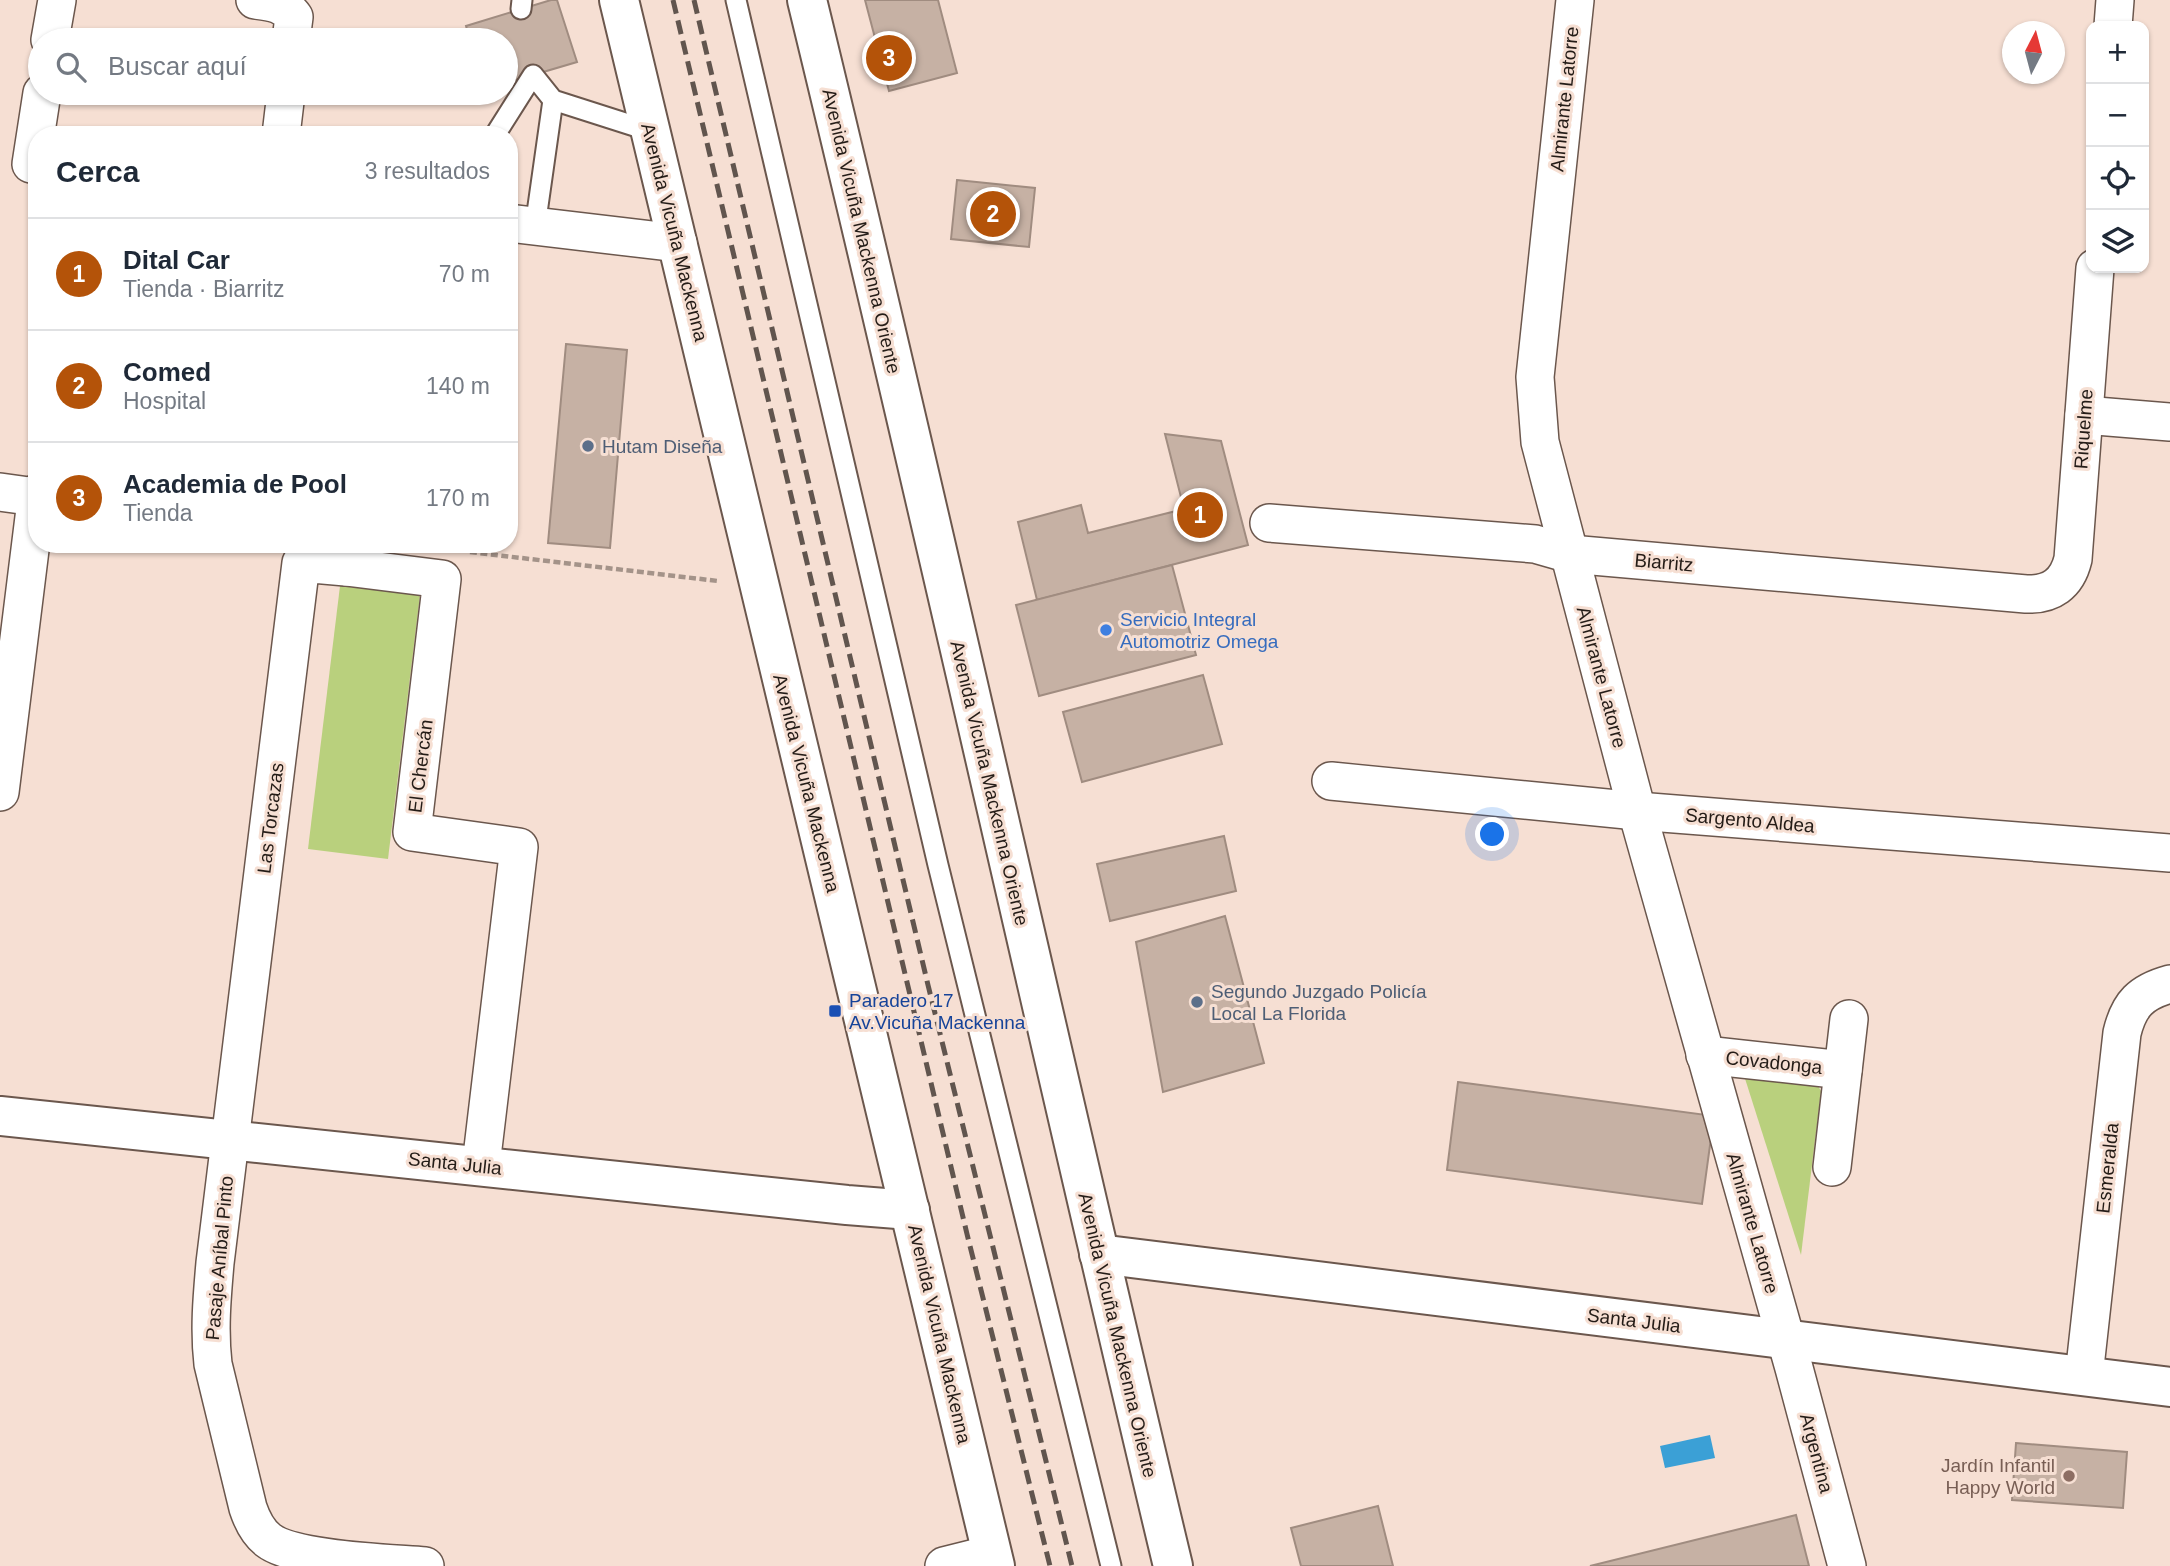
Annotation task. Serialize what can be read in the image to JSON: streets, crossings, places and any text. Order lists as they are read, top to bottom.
{
  "streets": {
    "main road": ["Avenida Vicuña Mackenna Oriente", "Avenida Vicuña Mackenna", "Santa Julia"],
    "street": [
      "Almirante Latorre",
      "Riquelme",
      "Biarritz",
      "El Chercán",
      "Las Torcazas",
      "Sargento Aldea",
      "Covadonga",
      "Esmeralda",
      "Pasaje Aníbal Pinto",
      "Argentina"
    ]
  },
  "crossings": [
    ["Almirante Latorre", "Biarritz"],
    ["Almirante Latorre", "Sargento Aldea"],
    ["Almirante Latorre", "Covadonga"],
    ["Almirante Latorre", "Santa Julia"],
    ["Almirante Latorre", "Argentina"],
    ["Avenida Vicuña Mackenna Oriente", "Santa Julia"],
    ["Avenida Vicuña Mackenna", "Santa Julia"],
    ["Riquelme", "Biarritz"],
    ["El Chercán", "Santa Julia"],
    ["Las Torcazas", "Santa Julia"],
    ["Las Torcazas", "Pasaje Aníbal Pinto"],
    ["Santa Julia", "Esmeralda"],
    ["Santa Julia", "Pasaje Aníbal Pinto"],
    ["Santa Julia", "Argentina"]
  ],
  "places": {
    "other": [
      "Hutam Diseña",
      "Servicio Integral Automotriz Omega",
      "Segundo Juzgado Policía Local La Florida",
      "Jardín Infantil Happy World"
    ],
    "transit": ["Paradero 17 Av.Vicuña Mackenna"]
  },
  "north": "top",
  "page": {
    "map_buttons": ["+", "−"],
    "search": "Buscar aquí",
    "pins": ["3", "2", "1"],
    "heading": ["Cerca", "3 resultados"],
    "list": [
      {
        "mark": "1",
        "name": "Dital Car",
        "note": "Tienda · Biarritz",
        "value": "70 m"
      },
      {
        "mark": "2",
        "name": "Comed",
        "note": "Hospital",
        "value": "140 m"
      },
      {
        "mark": "3",
        "name": "Academia de Pool",
        "note": "Tienda",
        "value": "170 m"
      }
    ]
  }
}
